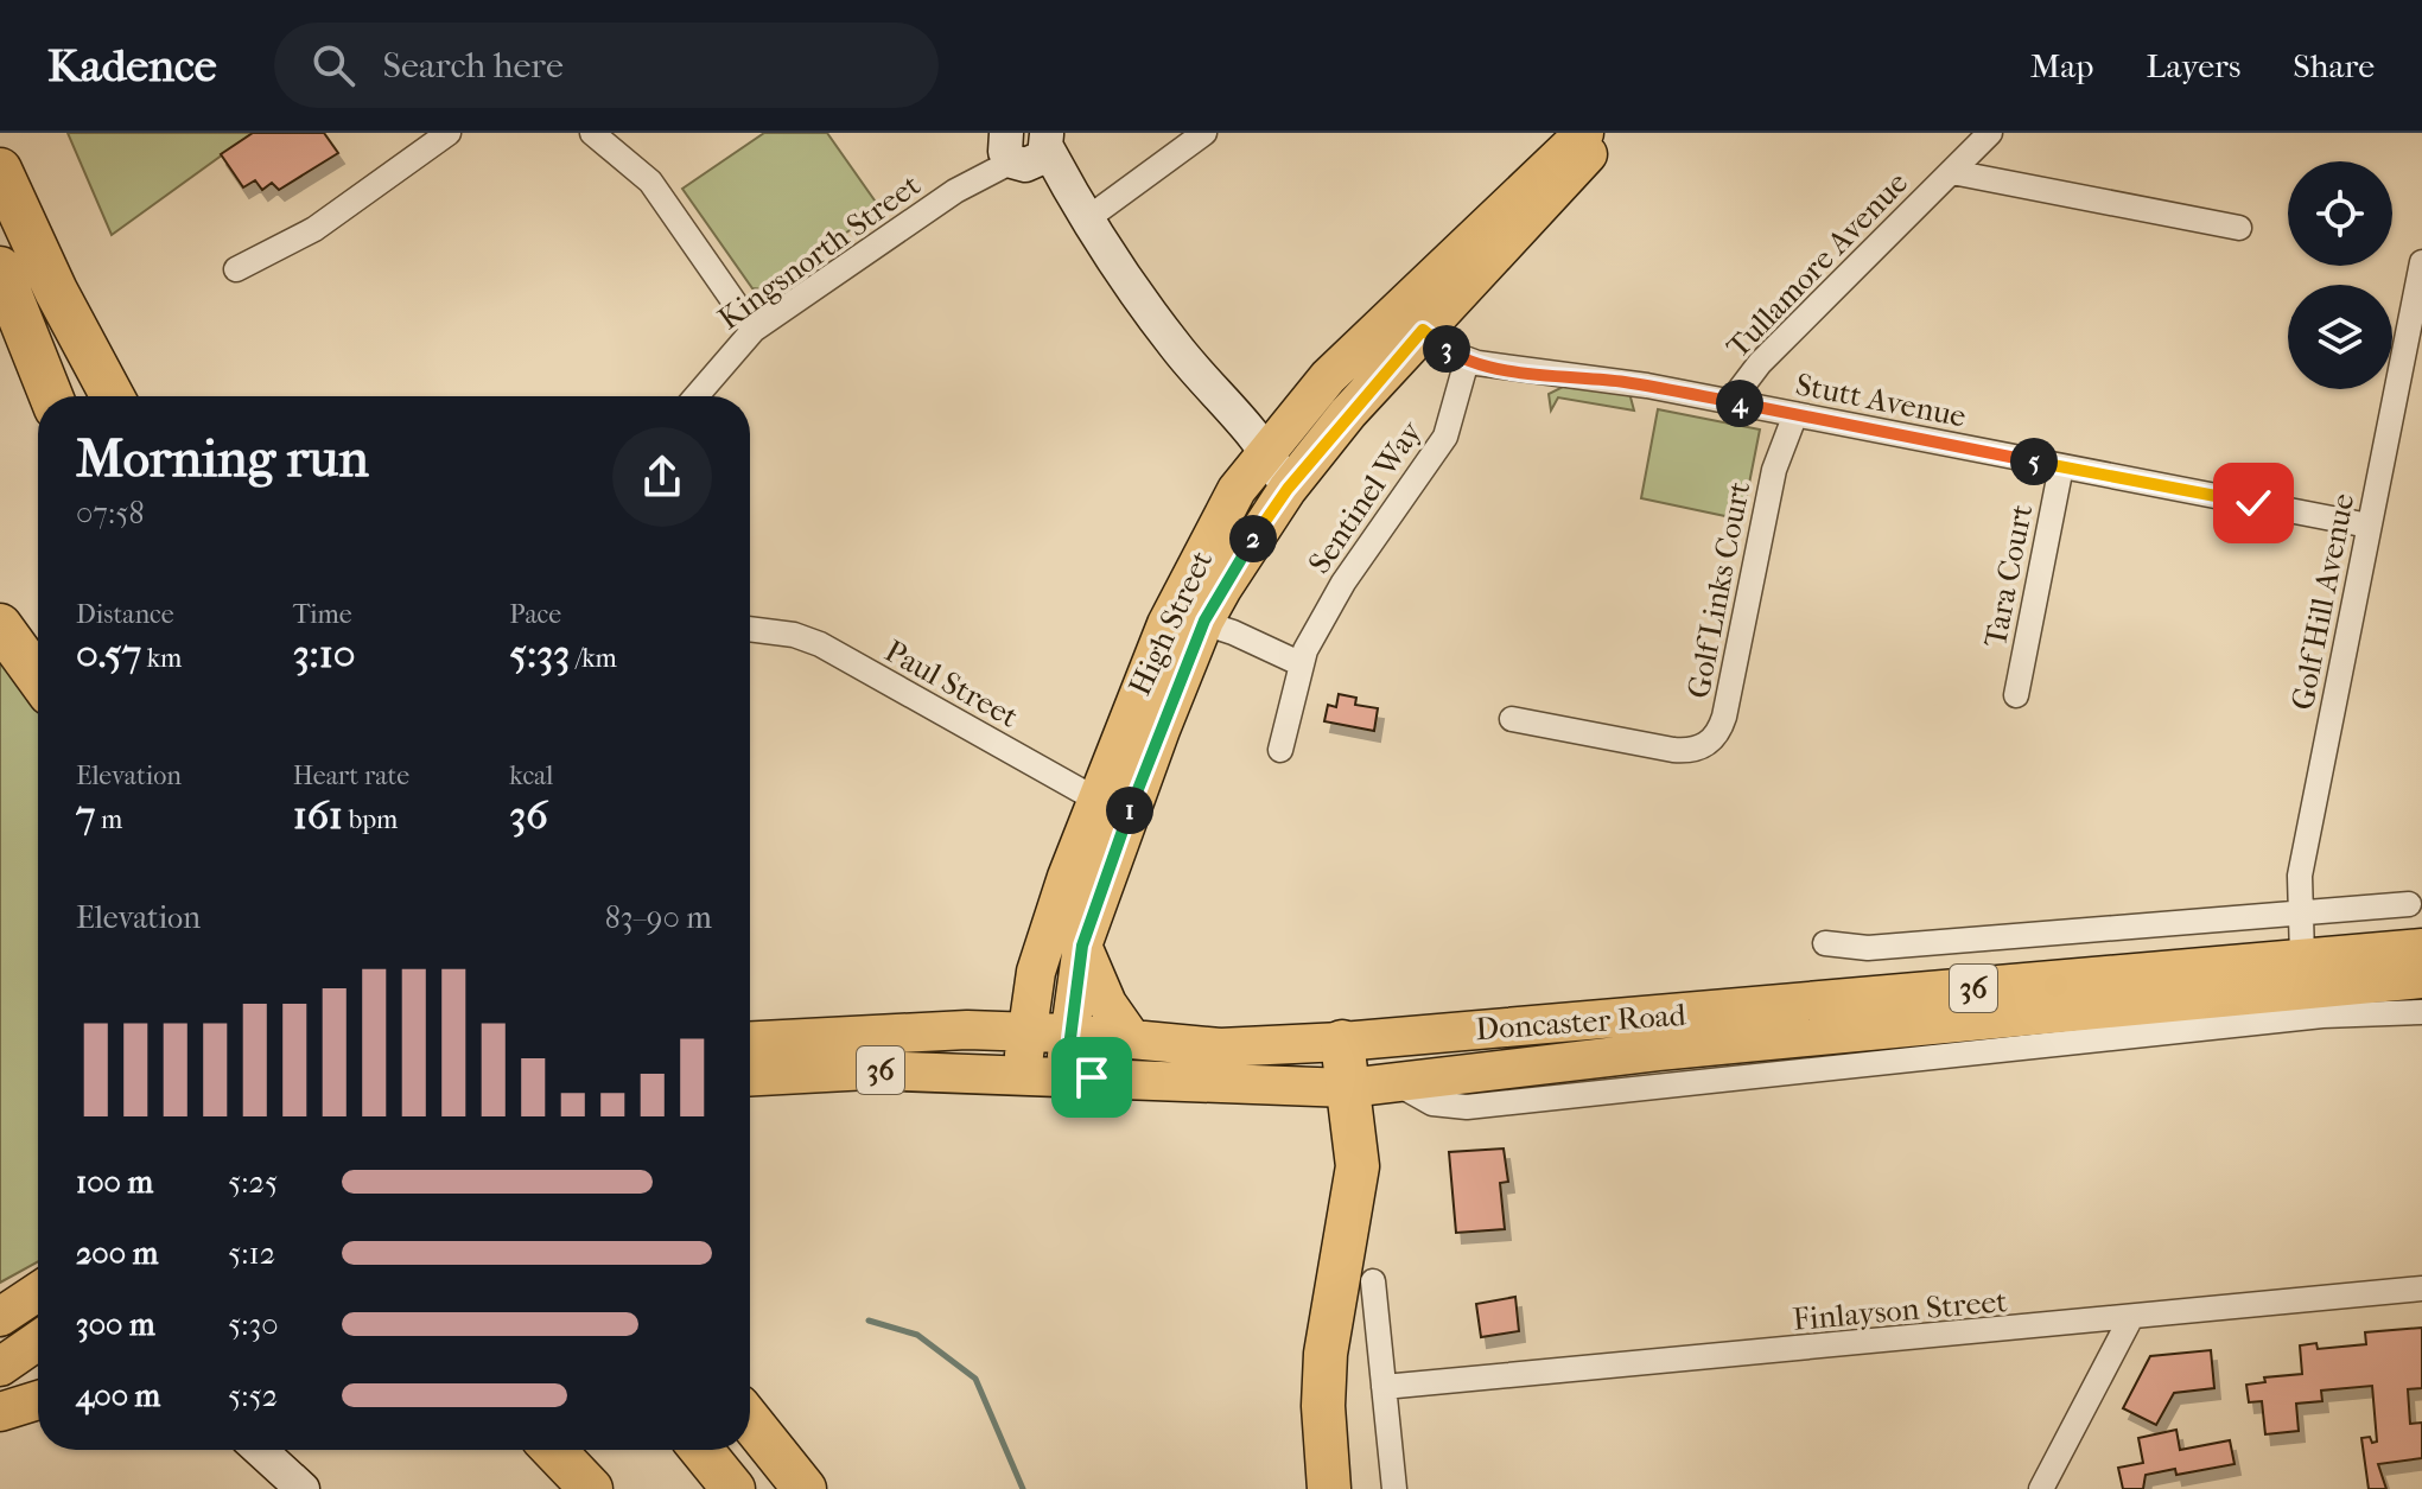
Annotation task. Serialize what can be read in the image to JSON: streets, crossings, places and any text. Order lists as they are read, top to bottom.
{
  "streets": {
    "main road": ["High Street", "36", "Doncaster Road"],
    "street": [
      "Kingsnorth Street",
      "Tullamore Avenue",
      "Stutt Avenue",
      "Sentinel Way",
      "Tara Court",
      "Golf Links Court",
      "Golf Hill Avenue",
      "Paul Street",
      "Finlayson Street"
    ]
  },
  "crossings": [
    ["Tullamore Avenue", "Stutt Avenue"],
    ["Stutt Avenue", "Sentinel Way"],
    ["Stutt Avenue", "Tara Court"],
    ["Stutt Avenue", "Golf Links Court"],
    ["Stutt Avenue", "Golf Hill Avenue"],
    ["Stutt Avenue", "High Street"],
    ["Golf Hill Avenue", "Doncaster Road"],
    ["High Street", "Paul Street"],
    ["High Street", "Doncaster Road"]
  ],
  "page": {
    "header": "Kadence",
    "search": "Search here",
    "nav": ["Map", "Layers", "Share"],
    "pins": [
      "3",
      "4",
      "5",
      "2",
      "1"
    ],
    "heading": ["Morning run", "07:58"],
    "stats": [
      ["Distance", "0.57 km"],
      ["Time", "3:10"],
      ["Pace", "5:33 /km"],
      ["Elevation", "7 m"],
      ["Heart rate", "161 bpm"],
      ["kcal", "36"]
    ],
    "chart": ["Elevation", "83–90 m"],
    "list": [
      {
        "name": "100 m",
        "note": "5:25"
      },
      {
        "name": "200 m",
        "note": "5:12"
      },
      {
        "name": "300 m",
        "note": "5:30"
      },
      {
        "name": "400 m",
        "note": "5:52"
      }
    ]
  }
}
